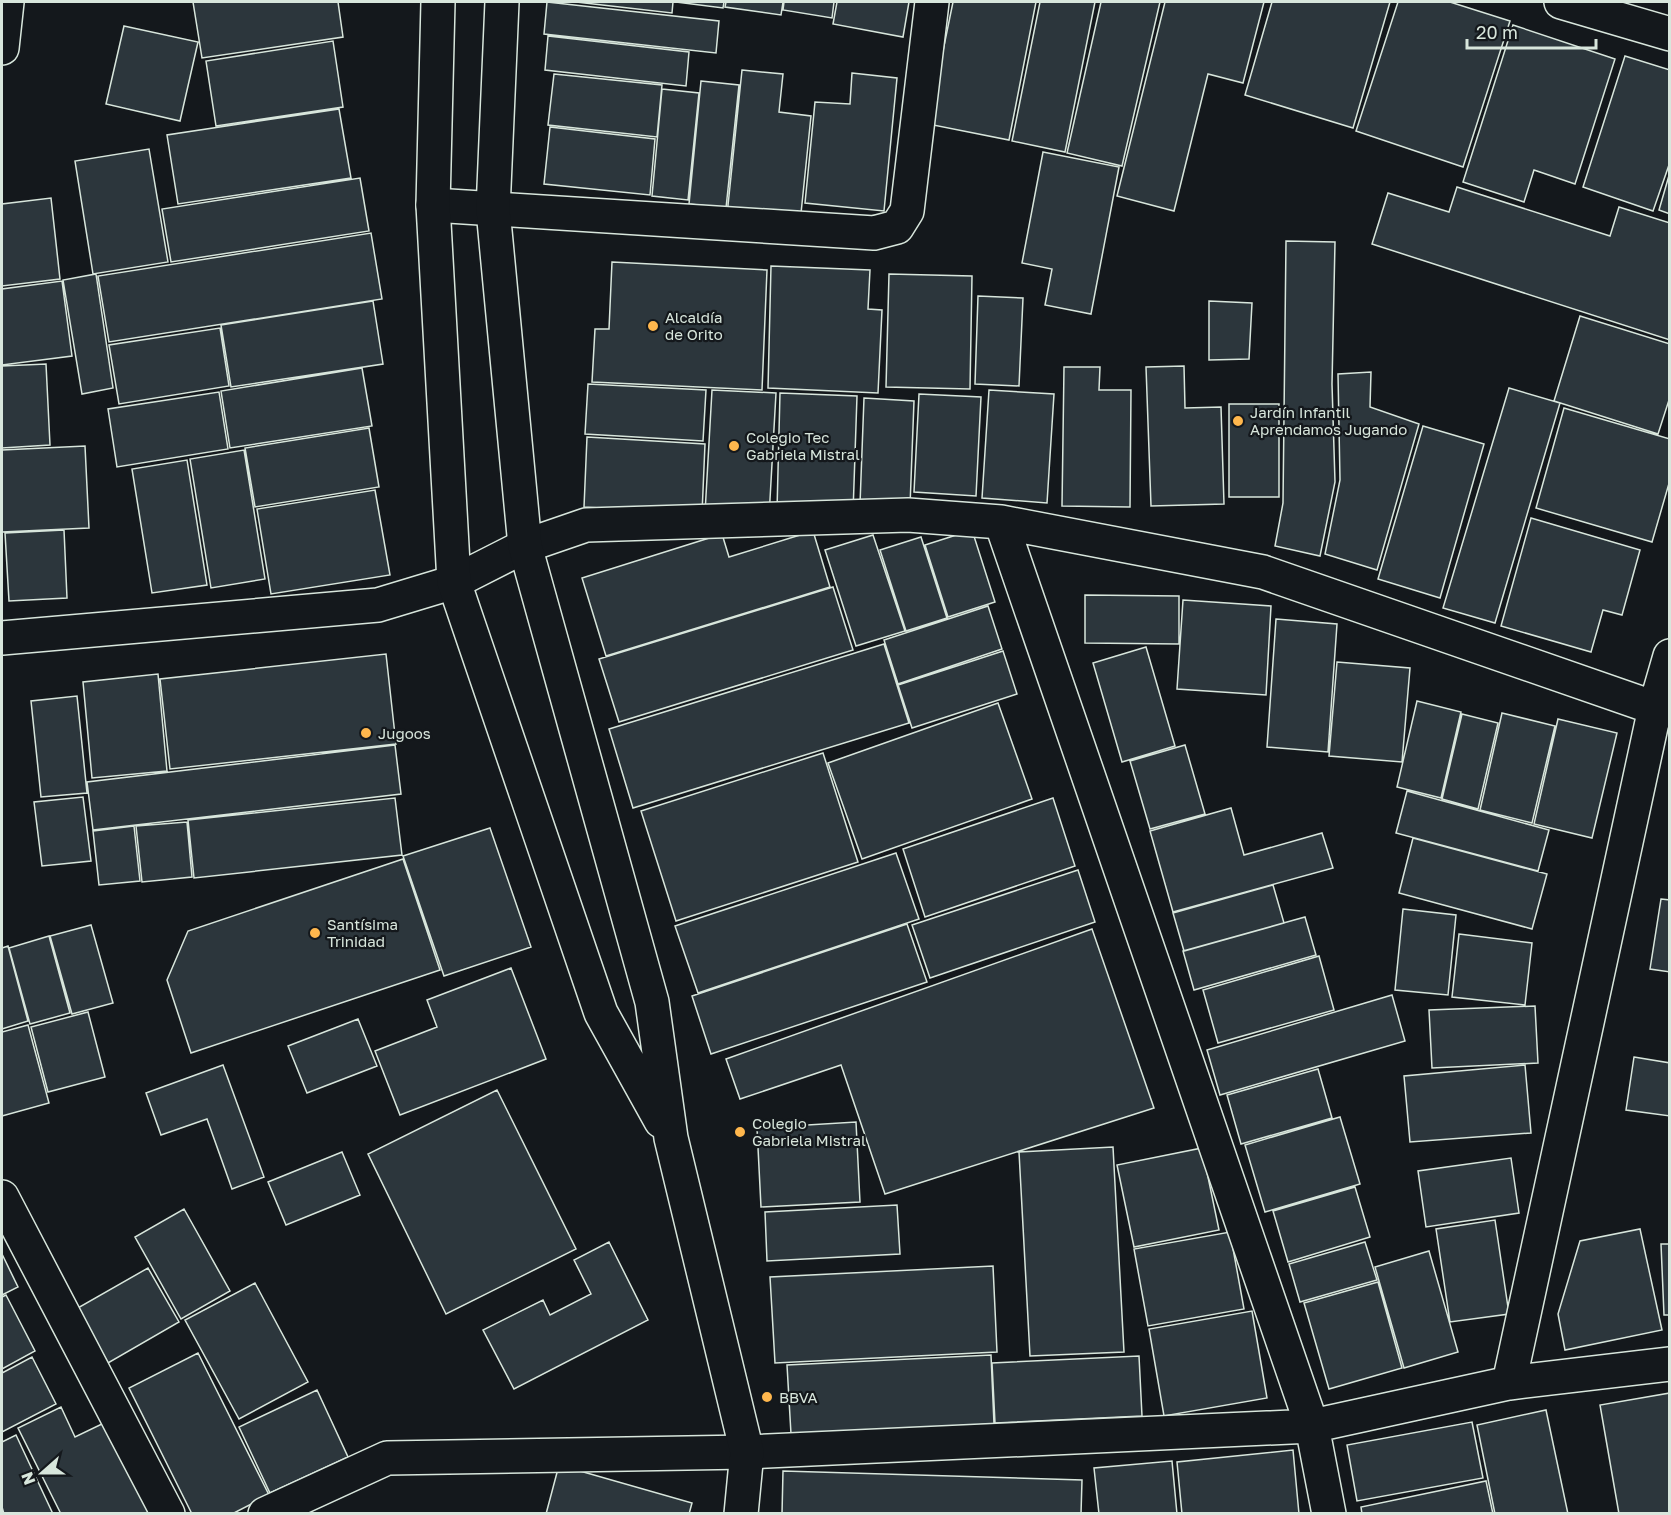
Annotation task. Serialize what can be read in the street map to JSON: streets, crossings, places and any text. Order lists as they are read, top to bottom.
{
  "places": [
    "Alcaldía de Orito",
    "Jardín Infantil Aprendamos Jugando",
    "Colegio Tec Gabriela Mistral",
    "Jugoos",
    "Santísima Trinidad",
    "Colegio Gabriela Mistral",
    "BBVA"
  ],
  "scale_bar": "20 m",
  "north": "left"
}
